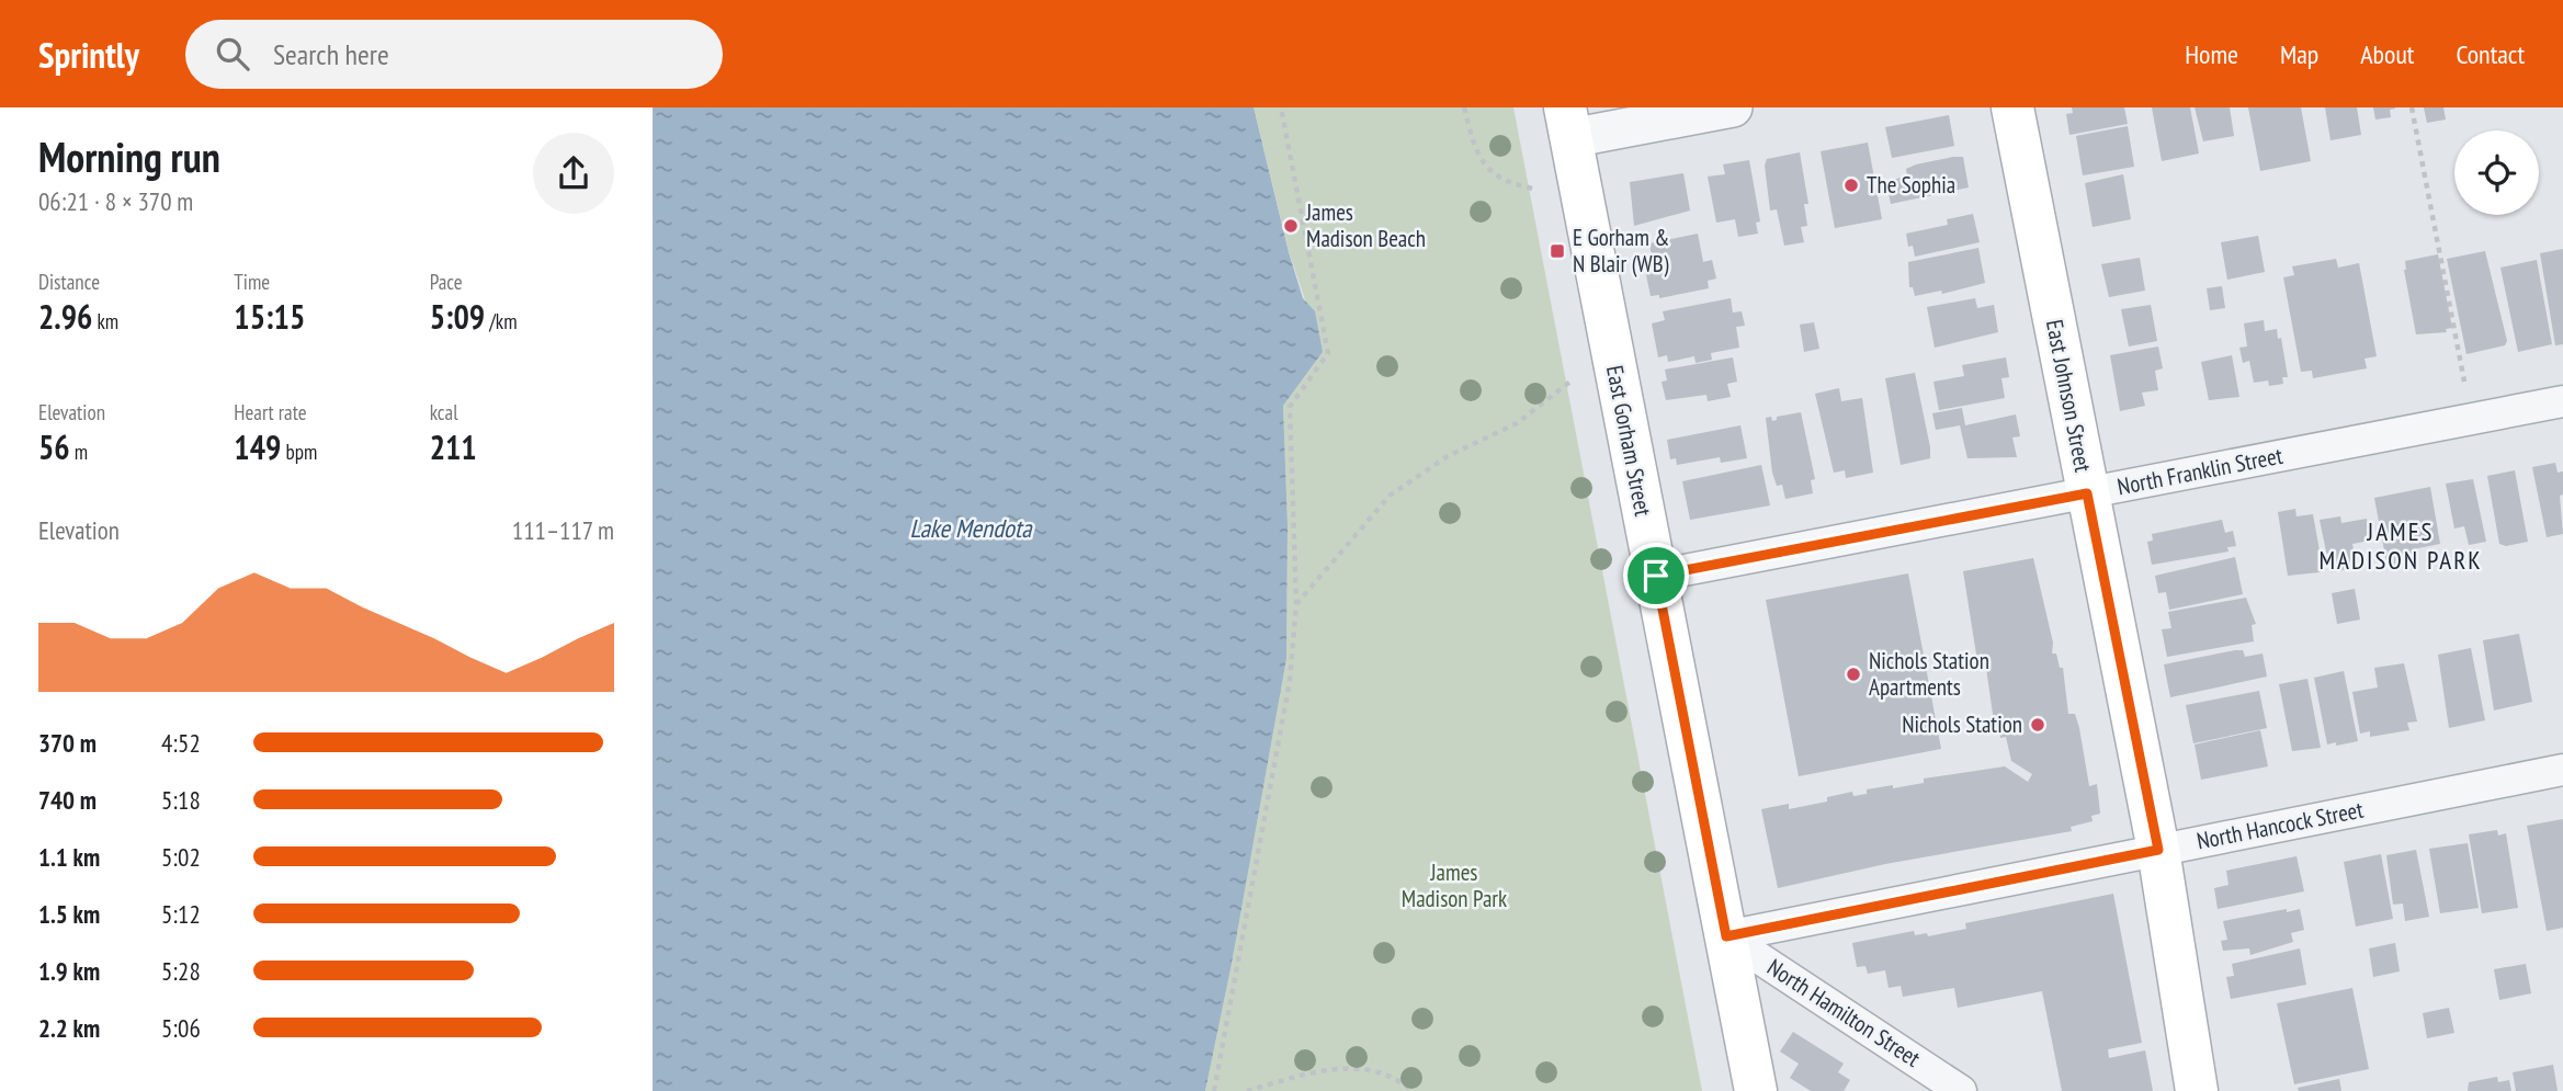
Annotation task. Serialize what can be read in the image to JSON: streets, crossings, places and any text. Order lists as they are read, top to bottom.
{
  "streets": {
    "main road": ["East Johnson Street", "East Gorham Street"],
    "street": ["North Franklin Street", "North Hancock Street", "North Hamilton Street"]
  },
  "crossings": [
    ["East Johnson Street", "North Franklin Street"],
    ["East Johnson Street", "North Hancock Street"],
    ["East Gorham Street", "North Franklin Street"],
    ["East Gorham Street", "North Hancock Street"],
    ["East Gorham Street", "North Hamilton Street"],
    ["North Hancock Street", "North Hamilton Street"]
  ],
  "districts": ["JAMES MADISON PARK"],
  "water": ["Lake Mendota"],
  "parks": ["James Madison Park"],
  "places": {
    "other": [
      "The Sophia",
      "James Madison Beach",
      "Nichols Station Apartments",
      "Nichols Station"
    ],
    "transit": ["E Gorham & N Blair (WB)"]
  },
  "page": {
    "header": "Sprintly",
    "search": "Search here",
    "nav": [
      "Home",
      "Map",
      "About",
      "Contact"
    ],
    "heading": ["Morning run", "06:21 · 8 × 370 m"],
    "stats": [
      ["Distance", "2.96 km"],
      ["Time", "15:15"],
      ["Pace", "5:09 /km"],
      ["Elevation", "56 m"],
      ["Heart rate", "149 bpm"],
      ["kcal", "211"]
    ],
    "chart": ["Elevation", "111–117 m"],
    "list": [
      {
        "name": "370 m",
        "note": "4:52"
      },
      {
        "name": "740 m",
        "note": "5:18"
      },
      {
        "name": "1.1 km",
        "note": "5:02"
      },
      {
        "name": "1.5 km",
        "note": "5:12"
      },
      {
        "name": "1.9 km",
        "note": "5:28"
      },
      {
        "name": "2.2 km",
        "note": "5:06"
      }
    ]
  }
}
